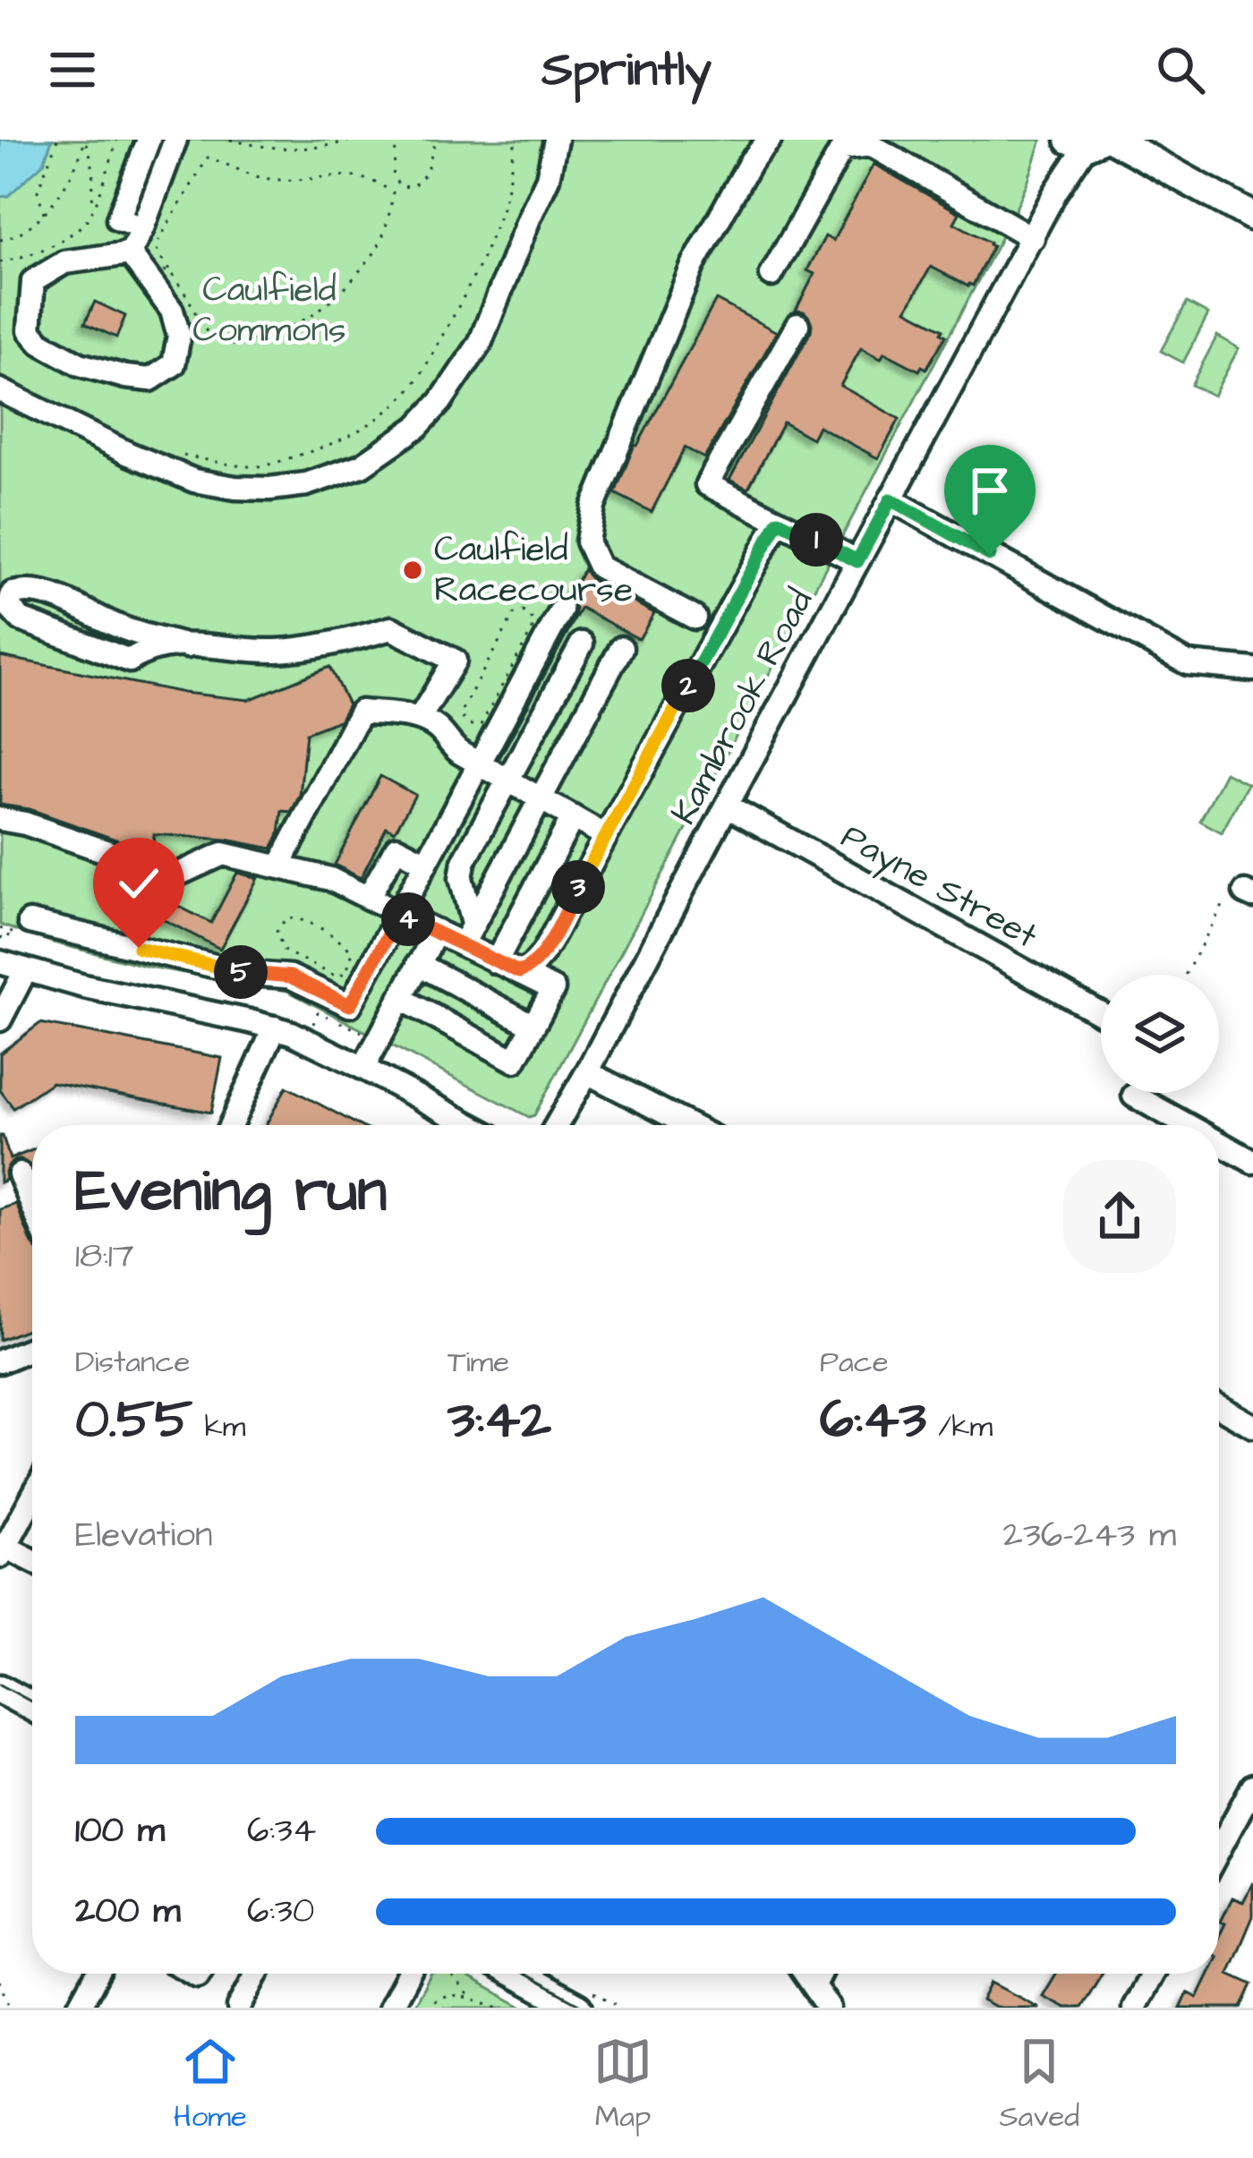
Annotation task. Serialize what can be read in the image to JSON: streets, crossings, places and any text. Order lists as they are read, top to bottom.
{
  "streets": {
    "street": ["Kambrook Road", "Payne Street"]
  },
  "crossings": [
    ["Kambrook Road", "Payne Street"]
  ],
  "parks": ["Caulfield Commons"],
  "places": ["Caulfield Racecourse"],
  "page": {
    "header": "Sprintly",
    "pins": [
      "1",
      "2",
      "3",
      "4",
      "5"
    ],
    "heading": ["Evening run", "18:17"],
    "stats": [
      ["Distance", "0.55 km"],
      ["Time", "3:42"],
      ["Pace", "6:43 /km"]
    ],
    "chart": ["Elevation", "236–243 m"],
    "list": [
      {
        "name": "100 m",
        "note": "6:34"
      },
      {
        "name": "200 m",
        "note": "6:30"
      }
    ],
    "tabs": ["Home", "Map", "Saved"]
  }
}
